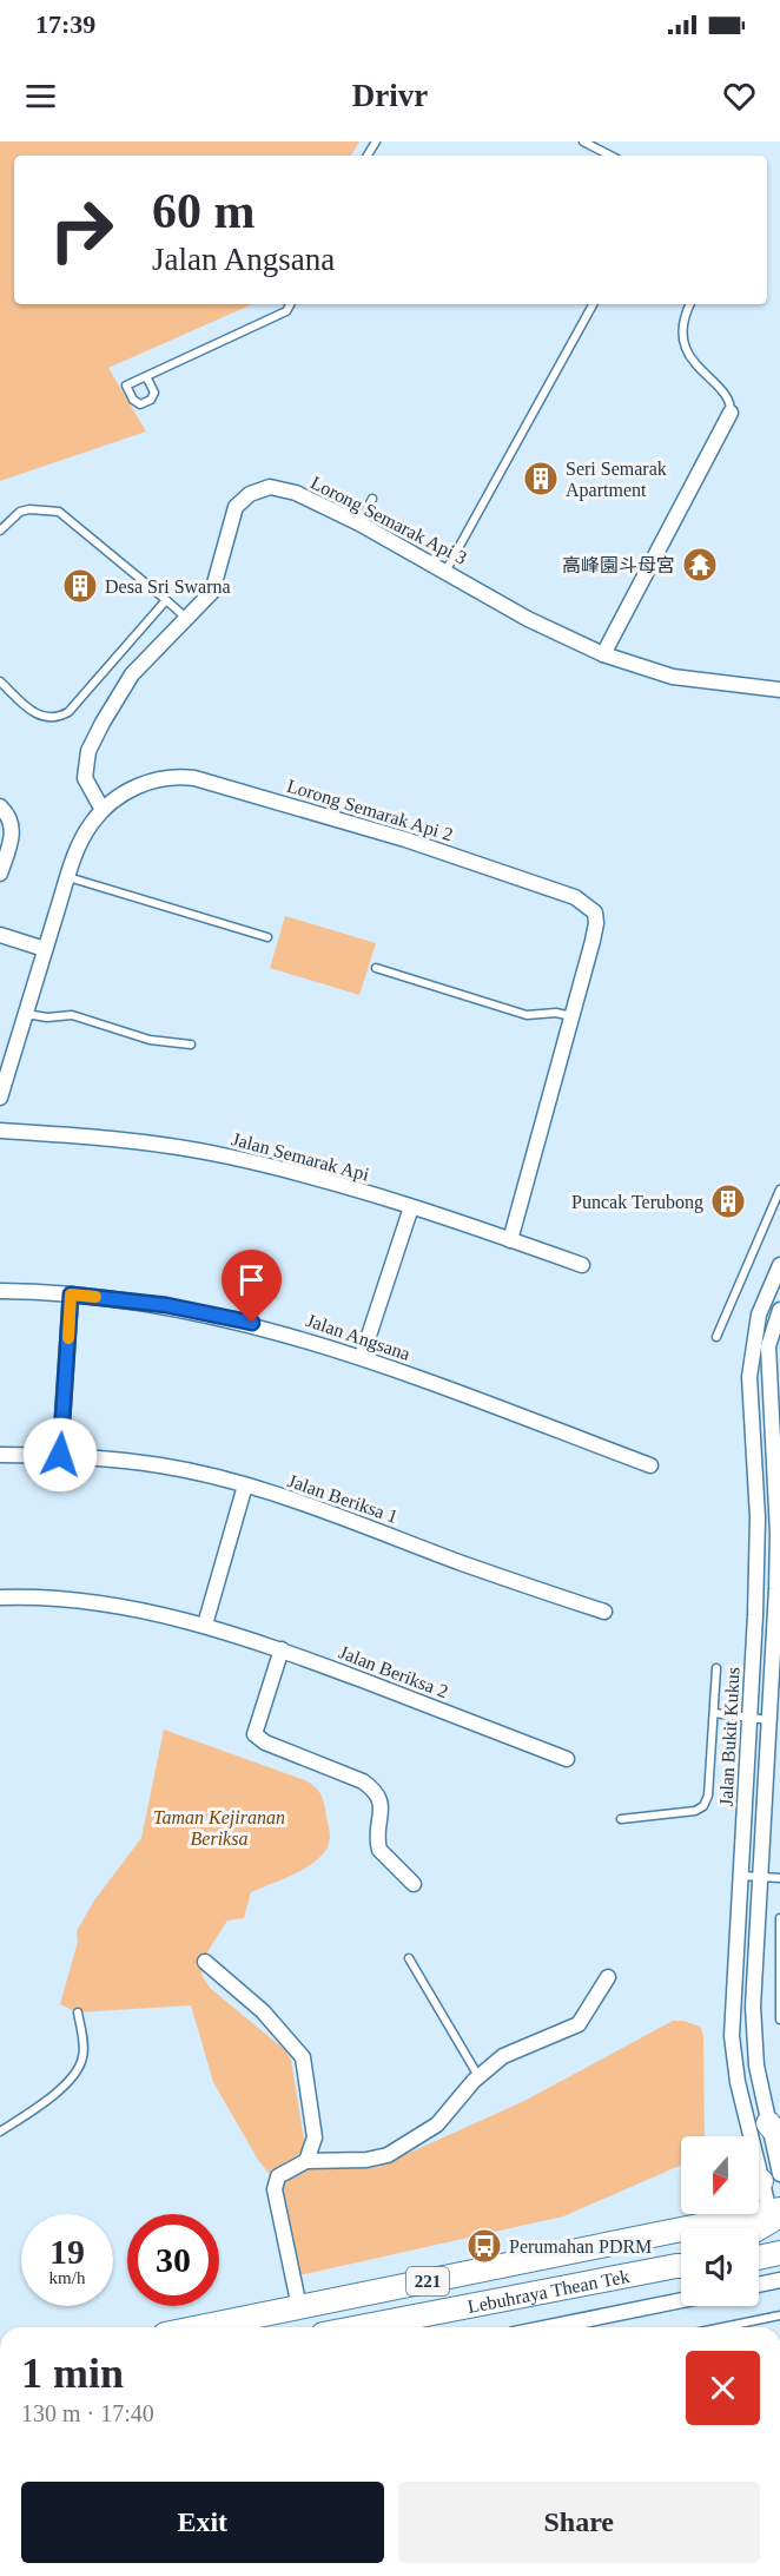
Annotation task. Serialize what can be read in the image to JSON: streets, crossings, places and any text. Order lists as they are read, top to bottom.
{
  "streets": {
    "main road": ["221", "Lebuhraya Thean Tek"],
    "street": [
      "Lorong Semarak Api 3",
      "Lorong Semarak Api 2",
      "Jalan Semarak Api",
      "Jalan Angsana",
      "Jalan Beriksa 1",
      "Jalan Beriksa 2",
      "Jalan Bukit Kukus"
    ]
  },
  "crossings": [
    ["Lorong Semarak Api 3", "Lorong Semarak Api 2"],
    ["Lorong Semarak Api 2", "Jalan Semarak Api"],
    ["Jalan Bukit Kukus", "Lebuhraya Thean Tek"]
  ],
  "parks": ["Taman Kejiranan Beriksa"],
  "places": {
    "building": ["Seri Semarak Apartment", "Desa Sri Swarna", "Puncak Terubong"],
    "temple": ["高峰園斗母宮"],
    "bus stop": ["Perumahan PDRM"]
  },
  "north": "bottom",
  "page": {
    "status": "17:39",
    "header": "Drivr",
    "turn": ["60 m", "Jalan Angsana"],
    "speed": "19 km/h",
    "limit": "30",
    "heading": ["1 min", "130 m · 17:40"],
    "buttons": ["Exit", "Share"]
  }
}
